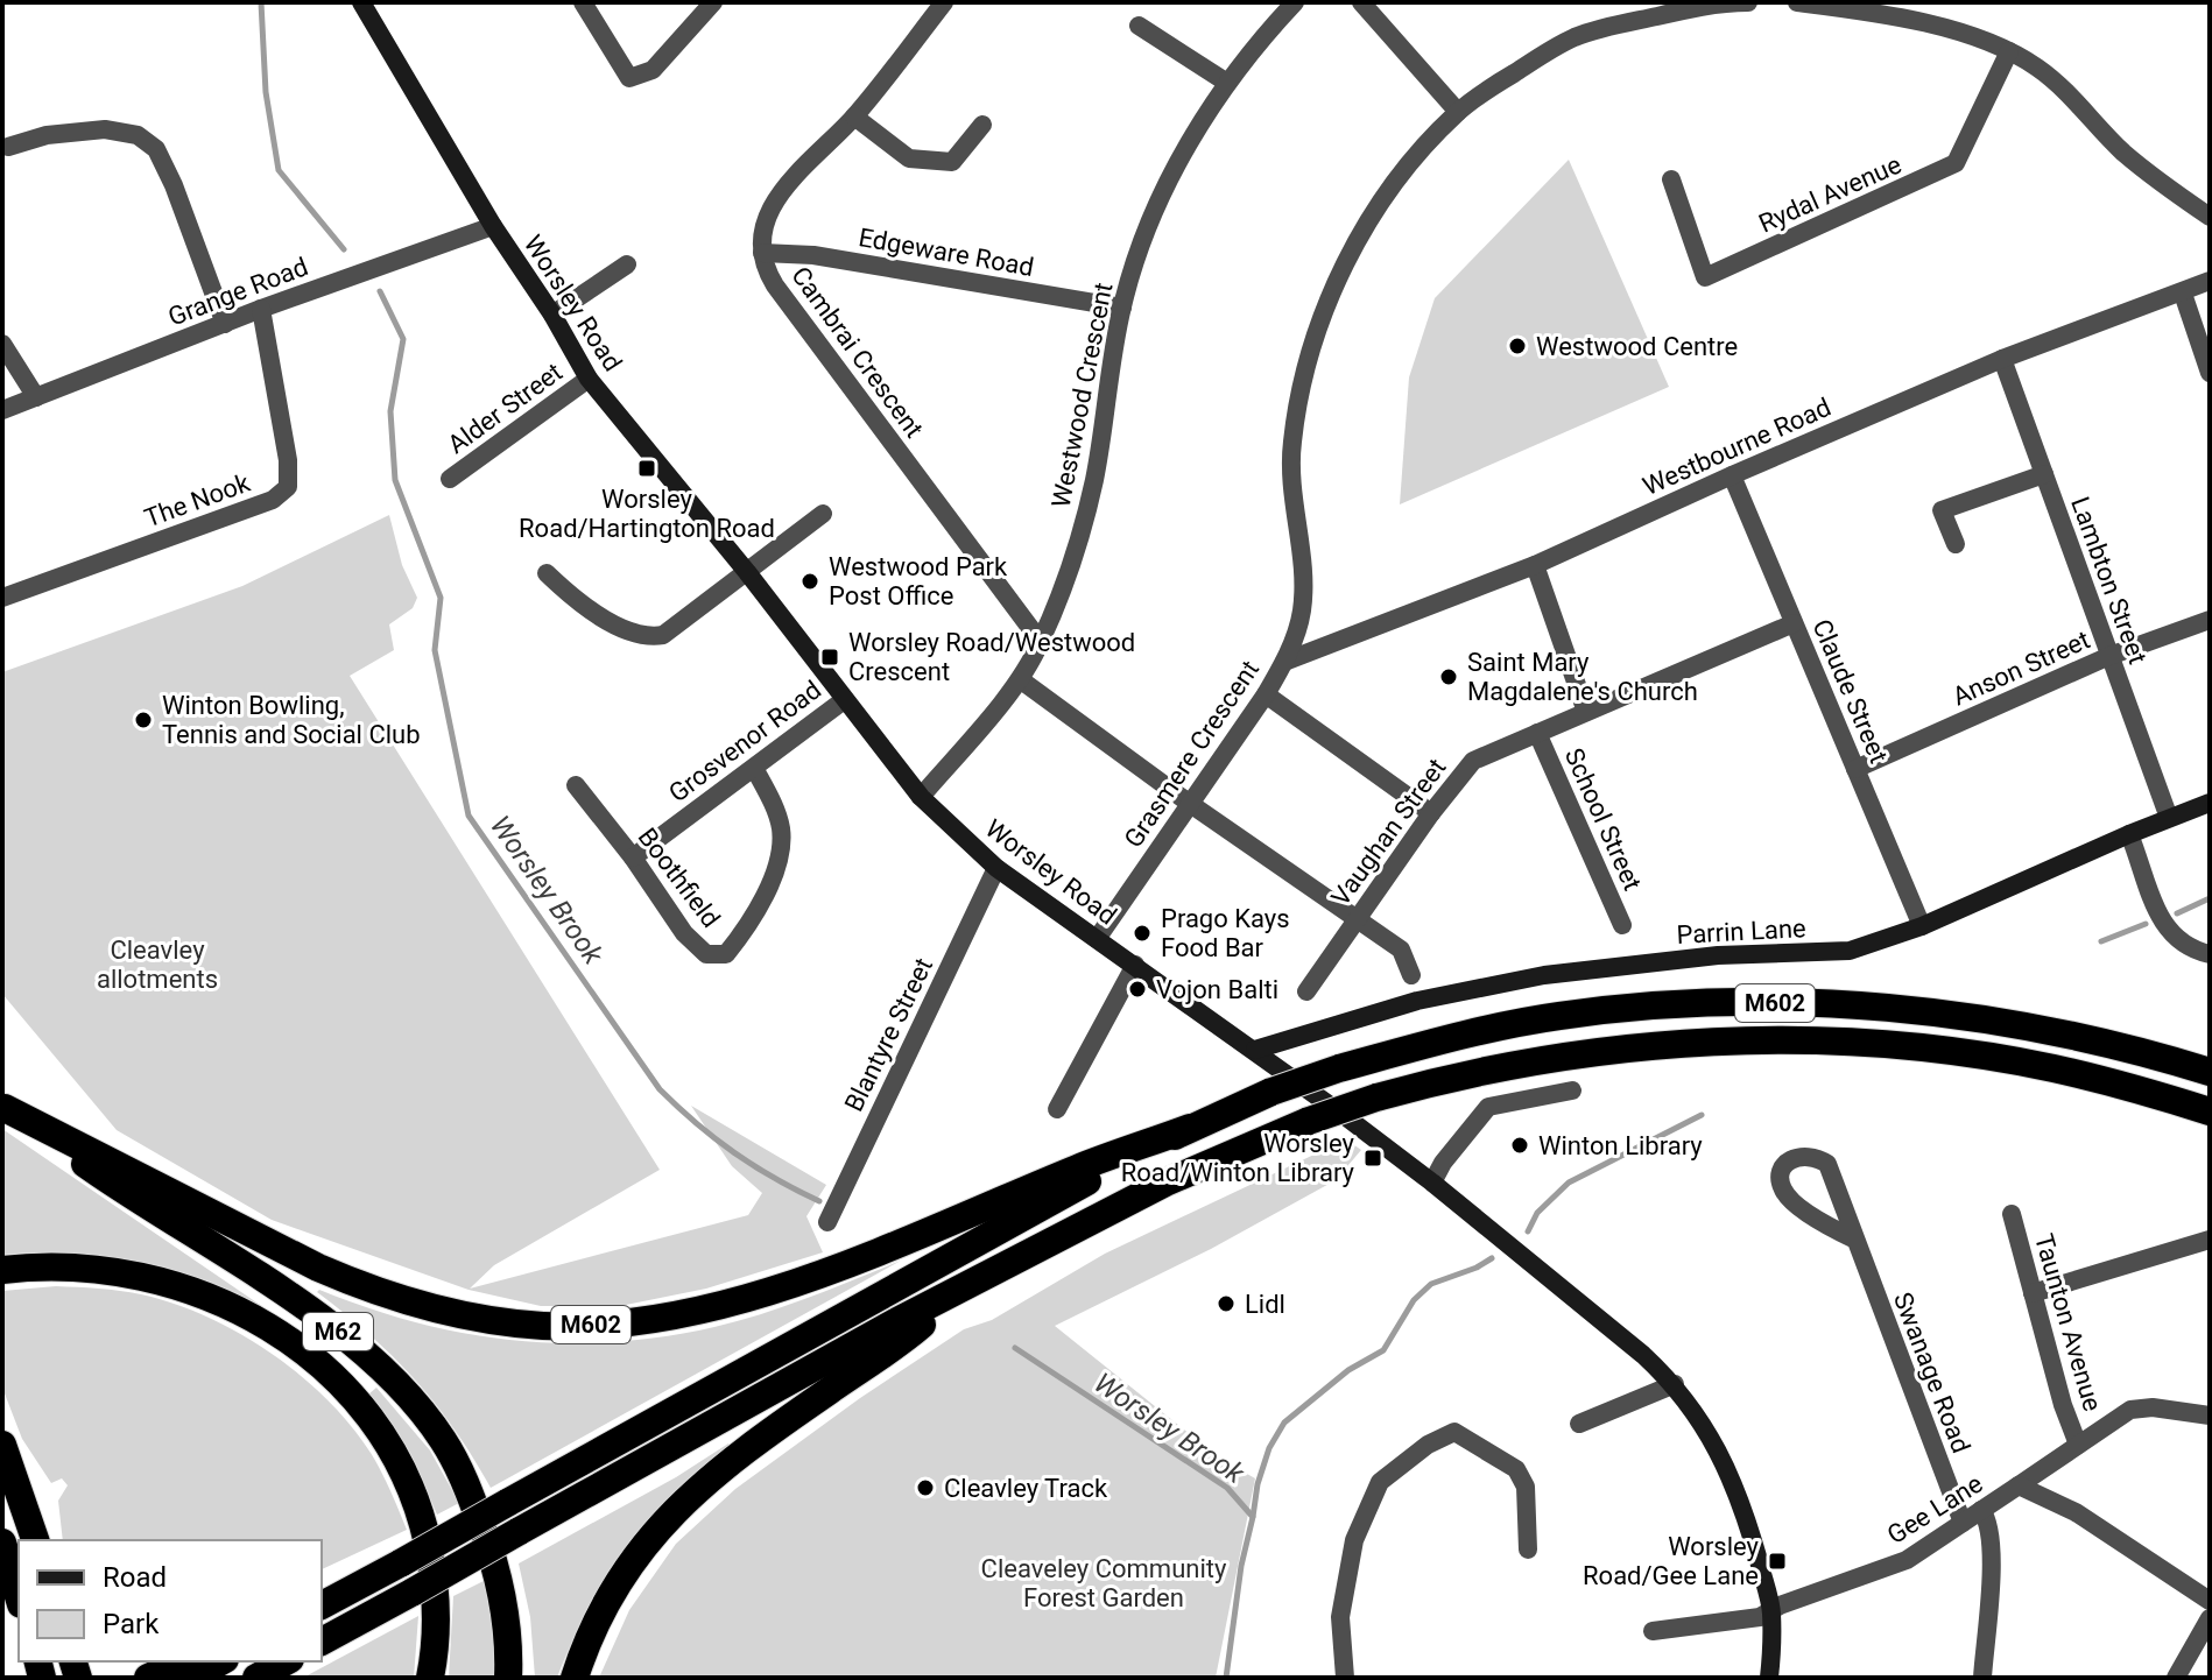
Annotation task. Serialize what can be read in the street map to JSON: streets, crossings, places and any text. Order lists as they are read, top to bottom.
{
  "streets": {
    "highway": ["M602", "M62"],
    "main road": ["Worsley Road", "Parrin Lane"],
    "street": [
      "Rydal Avenue",
      "Edgeware Road",
      "Grange Road",
      "Cambrai Crescent",
      "Westwood Crescent",
      "Alder Street",
      "Westbourne Road",
      "The Nook",
      "Lambton Street",
      "Anson Street",
      "Claude Street",
      "Grosvenor Road",
      "Grasmere Crescent",
      "School Street",
      "Vaughan Street",
      "Boothfield",
      "Blantyre Street",
      "Taunton Avenue",
      "Swanage Road",
      "Gee Lane"
    ]
  },
  "crossings": [
    ["Edgeware Road", "Cambrai Crescent"],
    ["Edgeware Road", "Westwood Crescent"],
    ["Grange Road", "Worsley Road"],
    ["Grange Road", "The Nook"],
    ["Worsley Road", "Westwood Crescent"],
    ["Worsley Road", "Alder Street"],
    ["Worsley Road", "Grosvenor Road"],
    ["Worsley Road", "Grasmere Crescent"],
    ["Worsley Road", "Parrin Lane"],
    ["Worsley Road", "Blantyre Street"],
    ["Worsley Road", "Gee Lane"],
    ["Cambrai Crescent", "Westwood Crescent"],
    ["Westbourne Road", "Lambton Street"],
    ["Westbourne Road", "Claude Street"],
    ["Westbourne Road", "Grasmere Crescent"],
    ["Lambton Street", "Anson Street"],
    ["Lambton Street", "Parrin Lane"],
    ["Anson Street", "Claude Street"],
    ["Claude Street", "Vaughan Street"],
    ["Claude Street", "Parrin Lane"],
    ["Grosvenor Road", "Boothfield"],
    ["School Street", "Vaughan Street"],
    ["M602", "M62"],
    ["Swanage Road", "Gee Lane"]
  ],
  "water": ["Worsley Brook"],
  "parks": ["Cleavley allotments", "Cleaveley Community Forest Garden"],
  "places": {
    "other": [
      "Westwood Centre",
      "Westwood Park Post Office",
      "Saint Mary Magdalene's Church",
      "Winton Bowling, Tennis and Social Club",
      "Prago Kays Food Bar",
      "Vojon Balti",
      "Winton Library",
      "Lidl",
      "Cleavley Track"
    ],
    "transit": [
      "Worsley Road/Hartington Road",
      "Worsley Road/Westwood Crescent",
      "Worsley Road/Winton Library",
      "Worsley Road/Gee Lane"
    ]
  },
  "legend": ["Road", "Park"]
}
